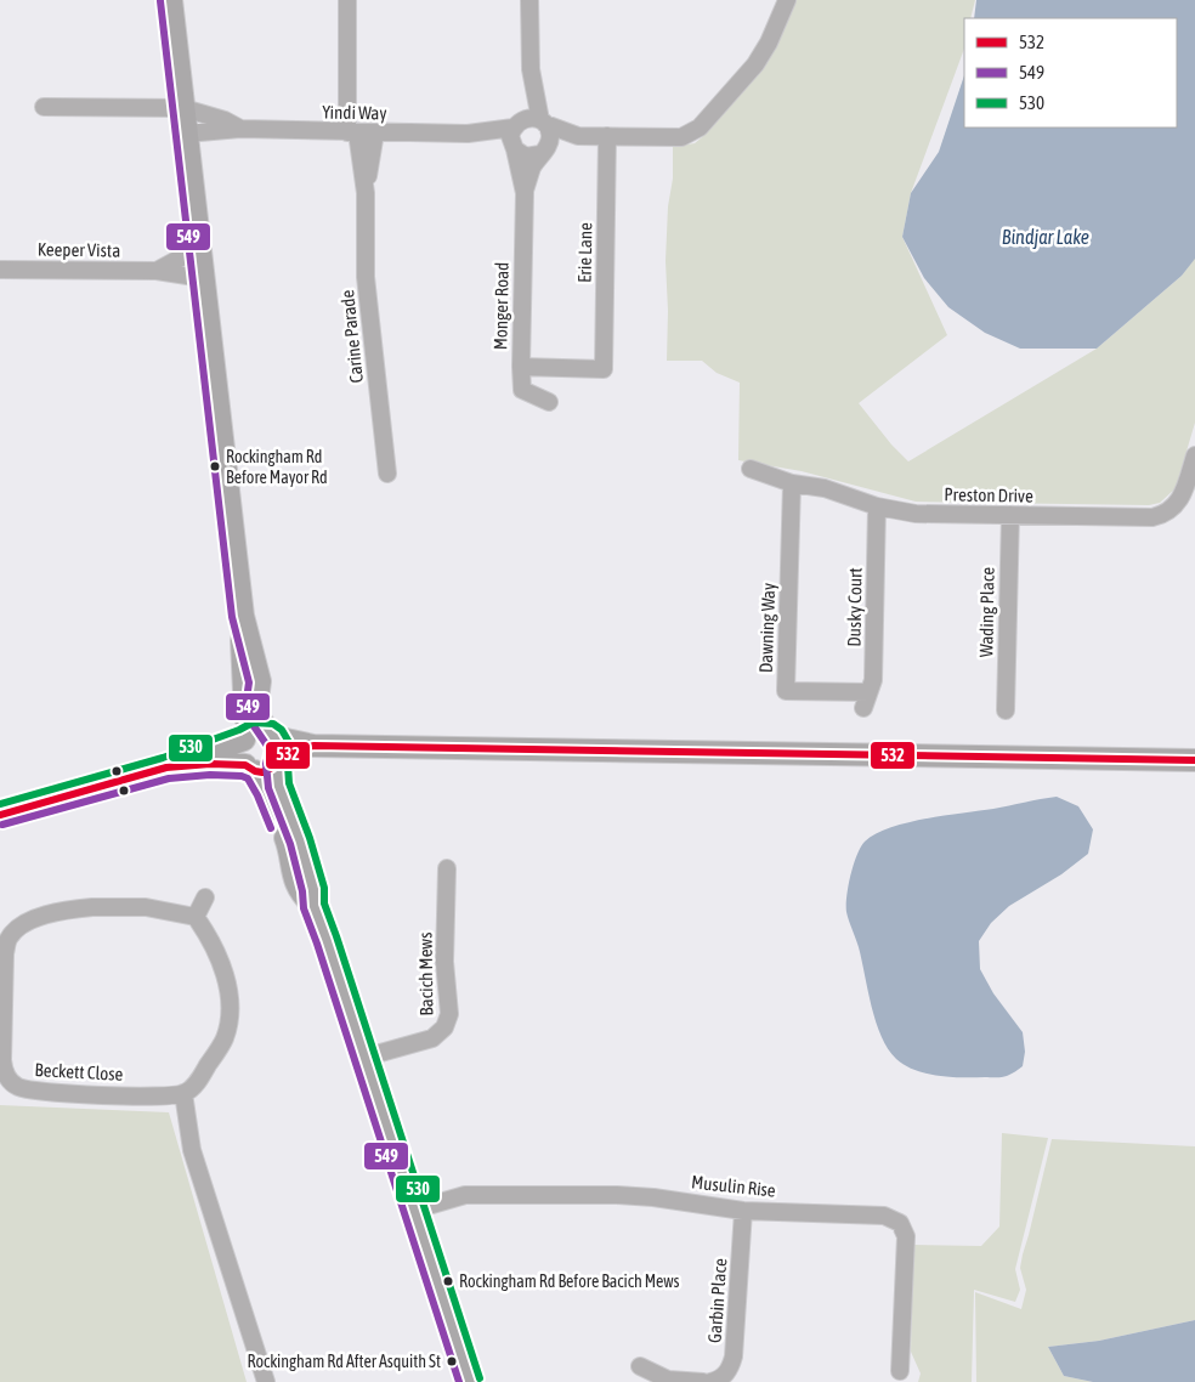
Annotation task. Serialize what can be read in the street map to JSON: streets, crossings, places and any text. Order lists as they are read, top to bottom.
{
  "streets": {
    "street": [
      "Yindi Way",
      "Keeper Vista",
      "Erie Lane",
      "Monger Road",
      "Carine Parade",
      "Preston Drive",
      "Dusky Court",
      "Wading Place",
      "Dawning Way",
      "Bacich Mews",
      "Beckett Close",
      "Musulin Rise",
      "Garbin Place"
    ]
  },
  "crossings": [
    ["Yindi Way", "Erie Lane"],
    ["Yindi Way", "Monger Road"],
    ["Yindi Way", "Carine Parade"],
    ["Erie Lane", "Monger Road"],
    ["Preston Drive", "Dusky Court"],
    ["Preston Drive", "Wading Place"],
    ["Preston Drive", "Dawning Way"],
    ["Dusky Court", "Dawning Way"],
    ["Musulin Rise", "Garbin Place"]
  ],
  "water": ["Bindjar Lake"],
  "places": ["Rockingham Rd Before Mayor Rd", "Rockingham Rd Before Bacich Mews", "Rockingham Rd After Asquith St"],
  "lines": ["transit line 549", "transit line 530", "transit line 532"],
  "legend": ["532", "549", "530"]
}
